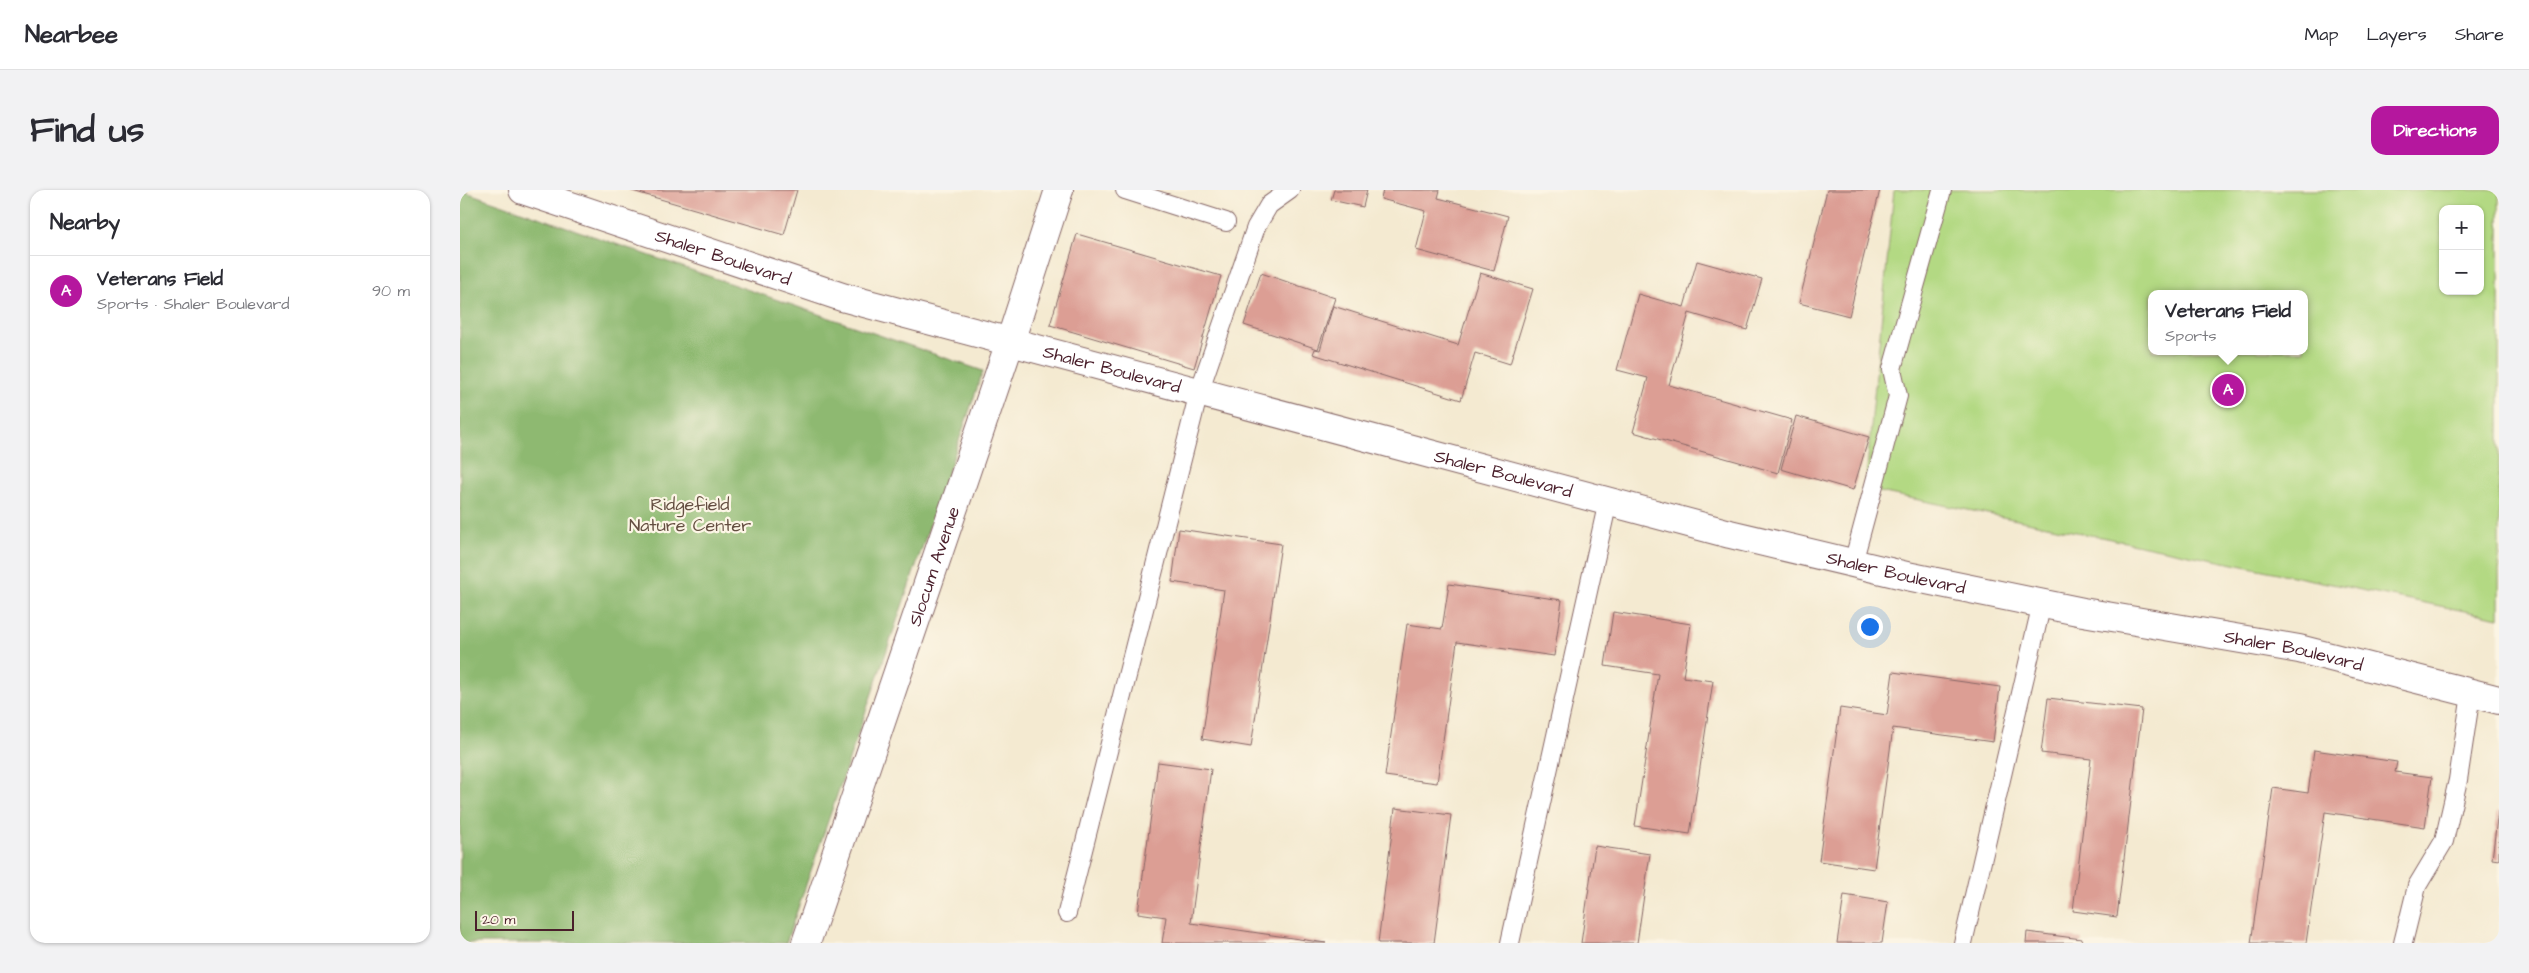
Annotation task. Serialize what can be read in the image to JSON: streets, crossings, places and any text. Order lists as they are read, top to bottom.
{
  "streets": {
    "street": ["Shaler Boulevard", "Slocum Avenue"]
  },
  "crossings": [
    ["Shaler Boulevard", "Slocum Avenue"]
  ],
  "parks": ["Ridgefield Nature Center"],
  "scale_bar": "20 m",
  "page": {
    "header": "Nearbee",
    "nav": ["Map", "Layers", "Share"],
    "title": "Find us",
    "buttons": "Directions",
    "heading": "Nearby",
    "map_buttons": ["+", "−"],
    "list": [
      {
        "mark": "A",
        "name": "Veterans Field",
        "note": "Sports · Shaler Boulevard",
        "value": "90 m"
      }
    ],
    "popup": ["Veterans Field", "Sports"],
    "pins": "A",
    "scale": "20 m"
  }
}
